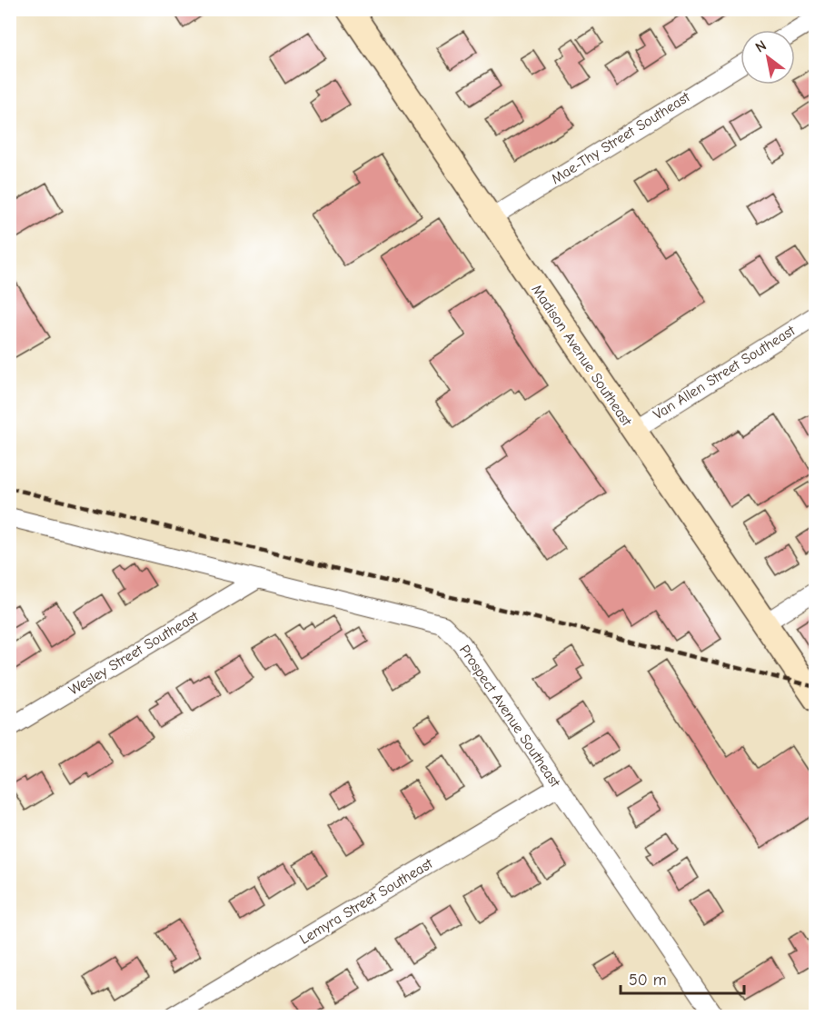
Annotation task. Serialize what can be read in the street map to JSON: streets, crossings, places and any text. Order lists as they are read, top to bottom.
{
  "streets": {
    "street": [
      "Mae-Thy Street Southeast",
      "Madison Avenue Southeast",
      "Van Allen Street Southeast",
      "Wesley Street Southeast",
      "Prospect Avenue Southeast",
      "Lemyra Street Southeast"
    ]
  },
  "crossings": [
    ["Mae-Thy Street Southeast", "Madison Avenue Southeast"],
    ["Madison Avenue Southeast", "Van Allen Street Southeast"],
    ["Wesley Street Southeast", "Prospect Avenue Southeast"],
    ["Prospect Avenue Southeast", "Lemyra Street Southeast"]
  ],
  "scale_bar": "50 m",
  "north": "top left"
}
